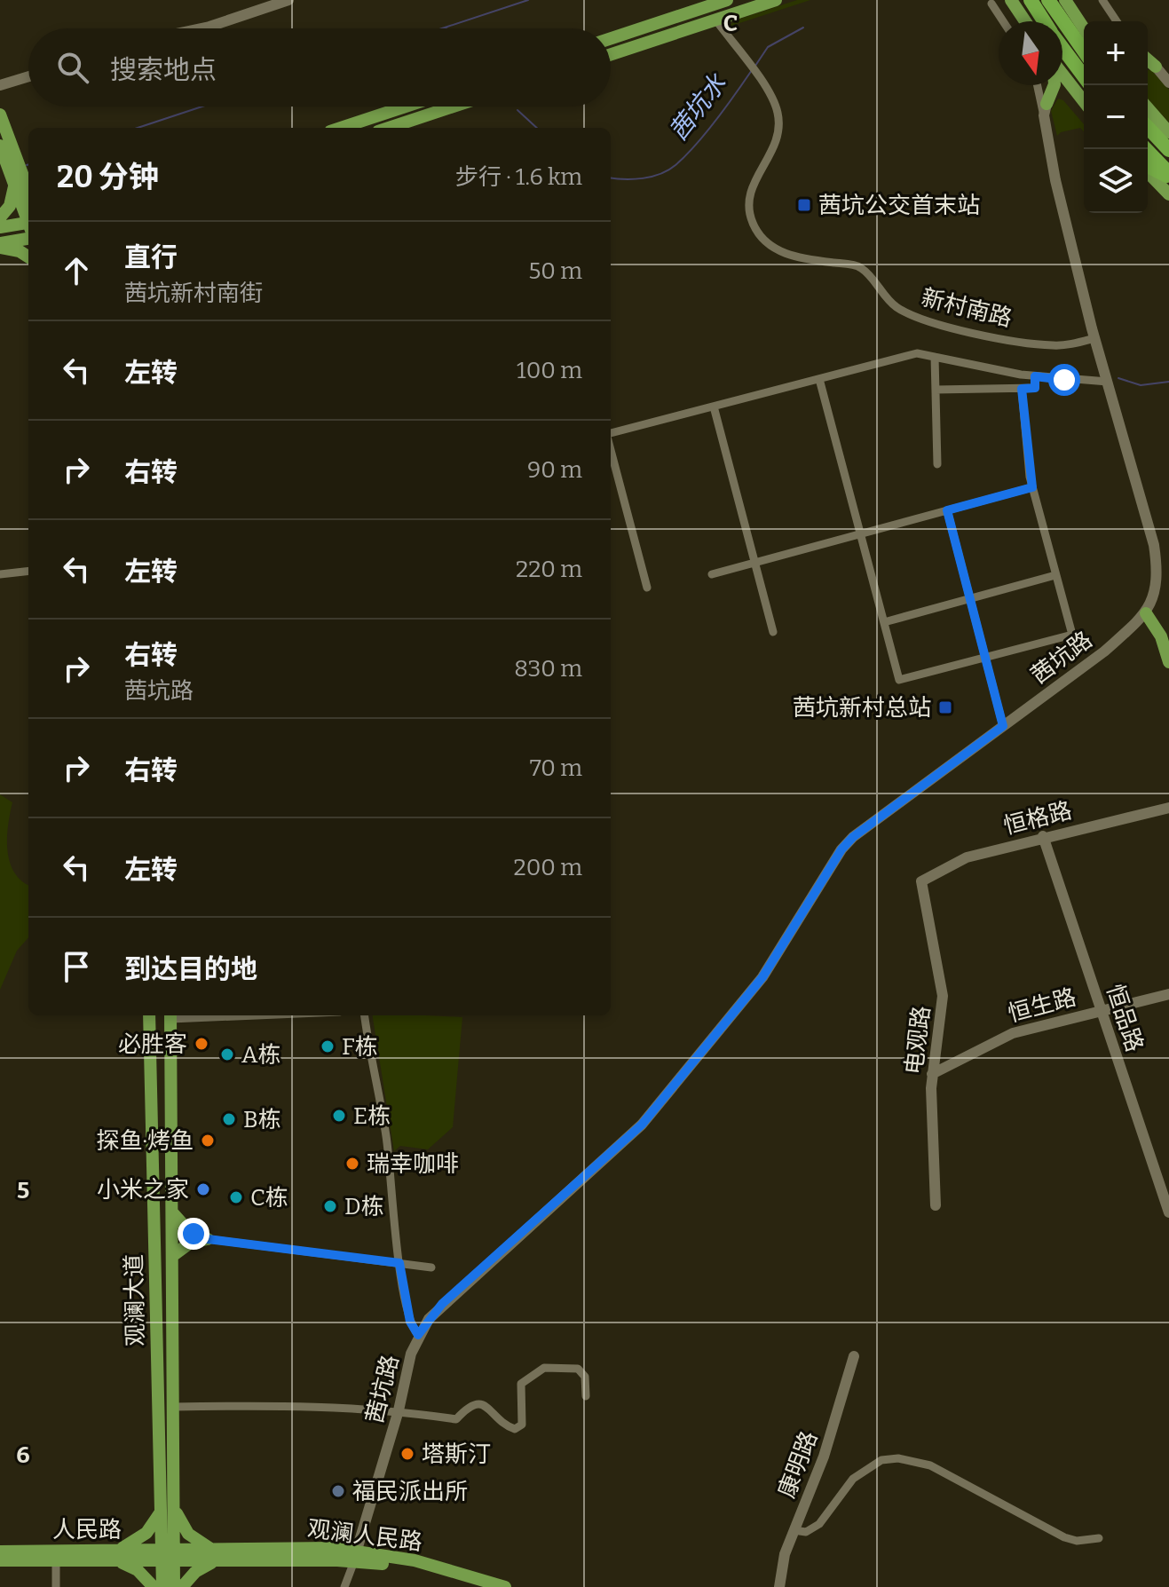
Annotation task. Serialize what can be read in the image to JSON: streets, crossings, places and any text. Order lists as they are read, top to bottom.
{
  "streets": {
    "main road": ["观澜大道", "人民路", "观澜人民路"],
    "street": [
      "新村南路",
      "茜坑路",
      "恒格路",
      "恒生路",
      "恒品路",
      "电观路",
      "康明路"
    ]
  },
  "crossings": [
    ["茜坑路", "观澜人民路"],
    ["恒格路", "恒品路"],
    ["恒格路", "电观路"],
    ["恒生路", "恒品路"],
    ["恒生路", "电观路"],
    ["观澜大道", "人民路"],
    ["观澜大道", "观澜人民路"],
    ["人民路", "观澜人民路"]
  ],
  "water": ["茜坑水"],
  "places": {
    "transit": ["茜坑公交首末站", "茜坑新村总站"],
    "other": [
      "必胜客",
      "F栋",
      "A栋",
      "E栋",
      "B栋",
      "探鱼·烤鱼",
      "瑞幸咖啡",
      "小米之家",
      "C栋",
      "D栋",
      "塔斯汀",
      "福民派出所"
    ]
  },
  "north": "bottom",
  "page": {
    "map_buttons": ["+", "−"],
    "search": "搜索地点",
    "heading": ["20 分钟", "步行 · 1.6 km"],
    "list": [
      ["直行", "茜坑新村南街", "50 m"],
      ["左转", "100 m"],
      ["右转", "90 m"],
      ["左转", "220 m"],
      ["右转", "茜坑路", "830 m"],
      ["右转", "70 m"],
      ["左转", "200 m"],
      "到达目的地"
    ]
  },
  "grid": {
    "columns": ["C"],
    "rows": ["5", "6"]
  }
}
